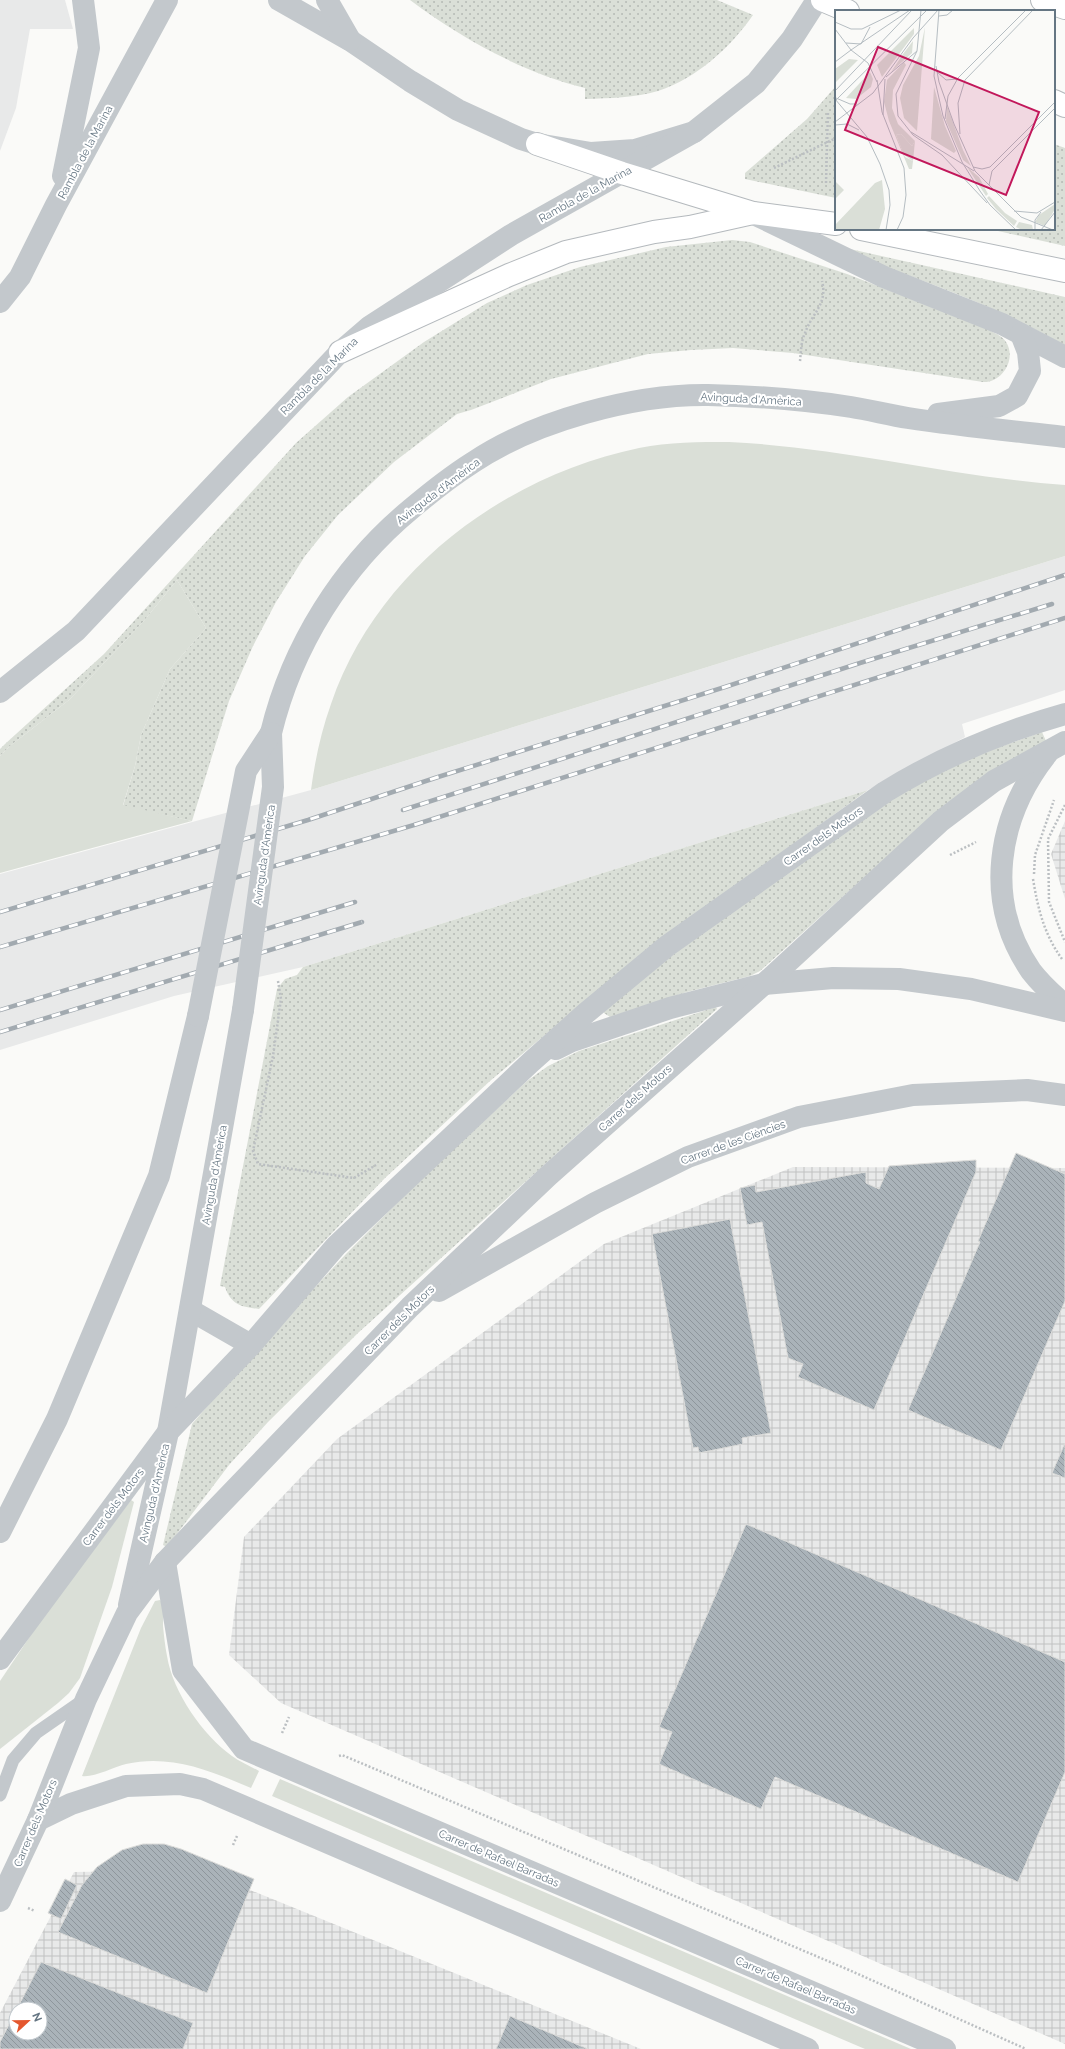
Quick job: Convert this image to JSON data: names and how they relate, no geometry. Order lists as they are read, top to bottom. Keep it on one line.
{"streets":{"street":["Rambla de la Marina","Avinguda d'Amèrica","Carrer dels Motors","Carrer de les Ciències","Carrer de Rafael Barradas"]},"crossings":[["Avinguda d'Amèrica","Carrer dels Motors"],["Carrer dels Motors","Carrer de les Ciències"],["Carrer dels Motors","Carrer de Rafael Barradas"]],"north":"right"}
